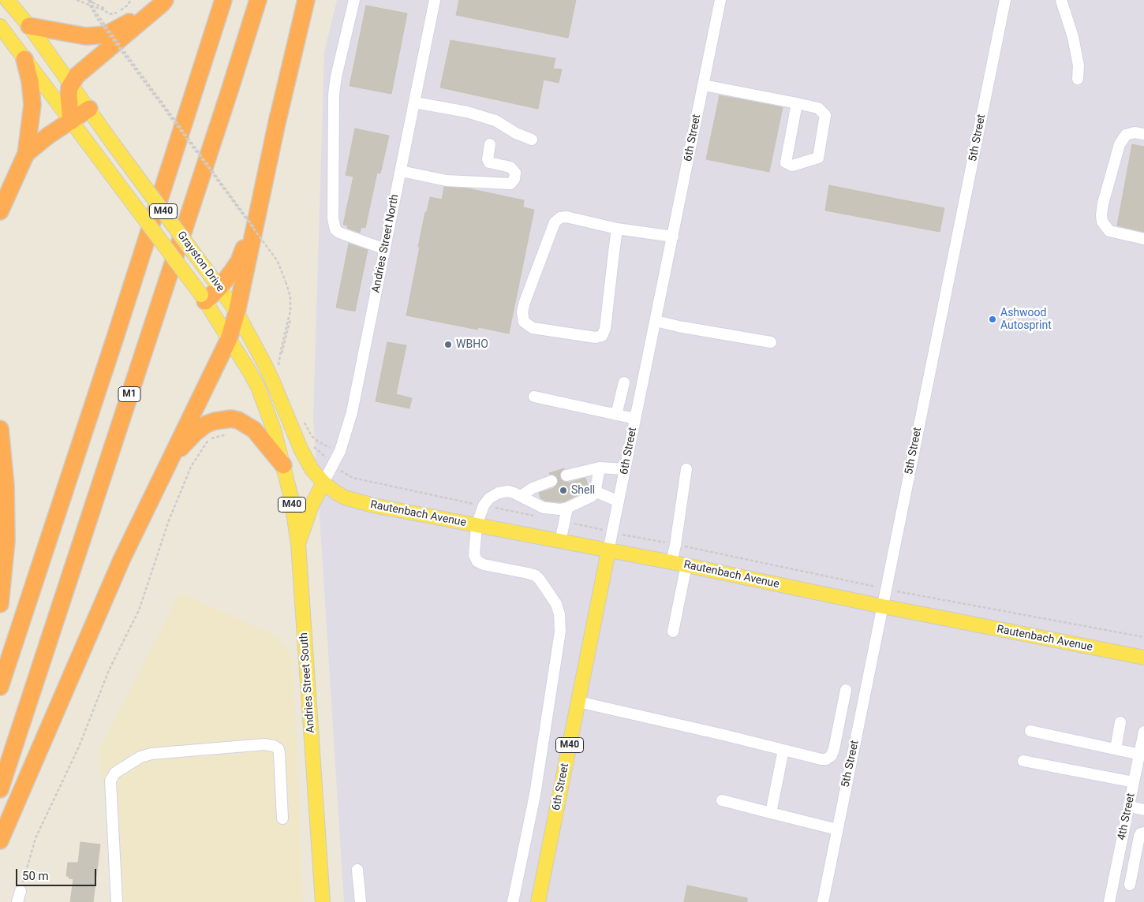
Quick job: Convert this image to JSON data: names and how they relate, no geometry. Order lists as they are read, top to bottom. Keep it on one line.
{"streets":{"highway":["M1"],"main road":["6th Street","M40","Grayston Drive","Rautenbach Avenue","Andries Street South"],"street":["5th Street","Andries Street North","4th Street"]},"crossings":[["6th Street","Rautenbach Avenue"],["5th Street","Rautenbach Avenue"],["Andries Street North","Grayston Drive"],["Andries Street North","Rautenbach Avenue"],["Grayston Drive","Rautenbach Avenue"],["Grayston Drive","Andries Street South"]],"places":["Ashwood Autosprint","WBHO","Shell"],"scale_bar":"50 m"}
